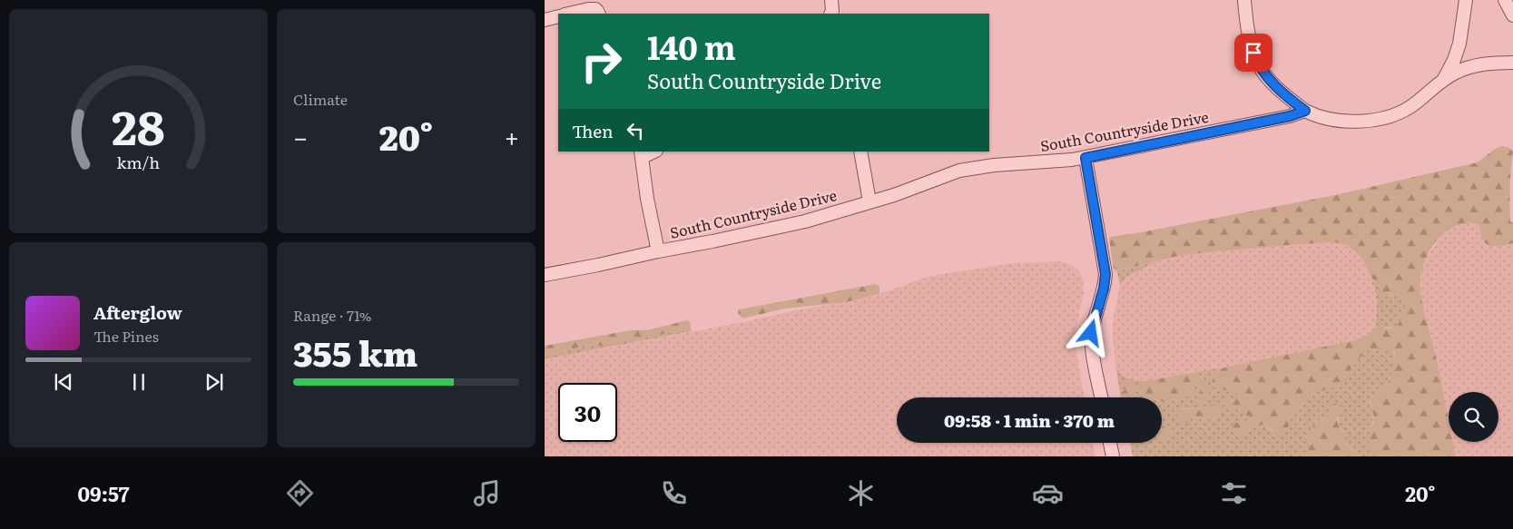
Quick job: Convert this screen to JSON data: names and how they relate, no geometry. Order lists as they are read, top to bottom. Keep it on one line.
{"streets":{"street":["South Countryside Drive"]},"page":{"tile":["Climate",["Range · 71%","355 km"]],"turn":["140 m","South Countryside Drive"],"then":"Then","heat":["−","20°","+"],"song":["Afterglow","The Pines"],"limit":"30","trip":"09:58 · 1 min · 370 m","tabs":["09:57","20°"],"gauge":["28","km/h"]}}
